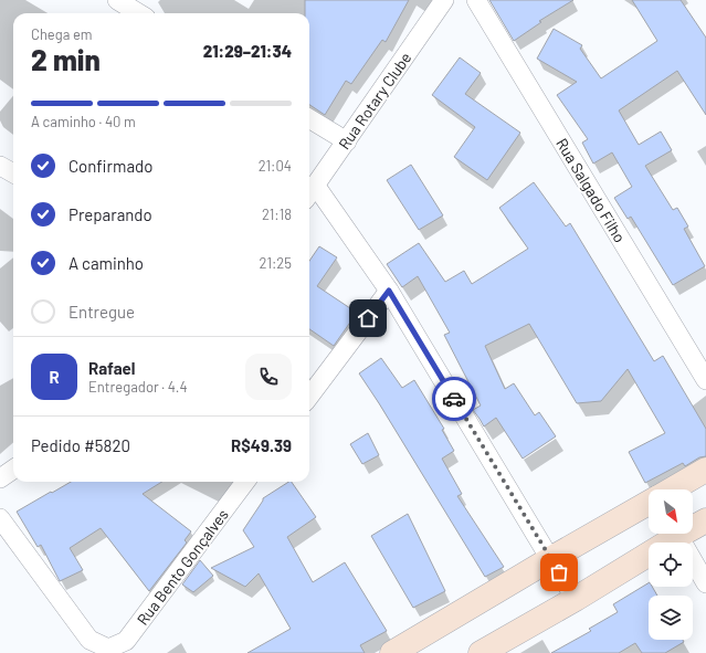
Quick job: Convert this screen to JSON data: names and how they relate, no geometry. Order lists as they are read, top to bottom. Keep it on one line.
{"streets":{"street":["Rua Rotary Clube","Rua Salgado Filho","Rua Bento Gonçalves"]},"north":"bottom right","page":{"heading":["2 min","Chega em","21:29–21:34"],"panel":["Rafael","Entregador · 4.4","Pedido #5820","R$49.39"],"bar":"A caminho · 40 m","list":[["Confirmado","21:04"],["Preparando","21:18"],["A caminho","21:25"],"Entregue"],"round":"R"}}
